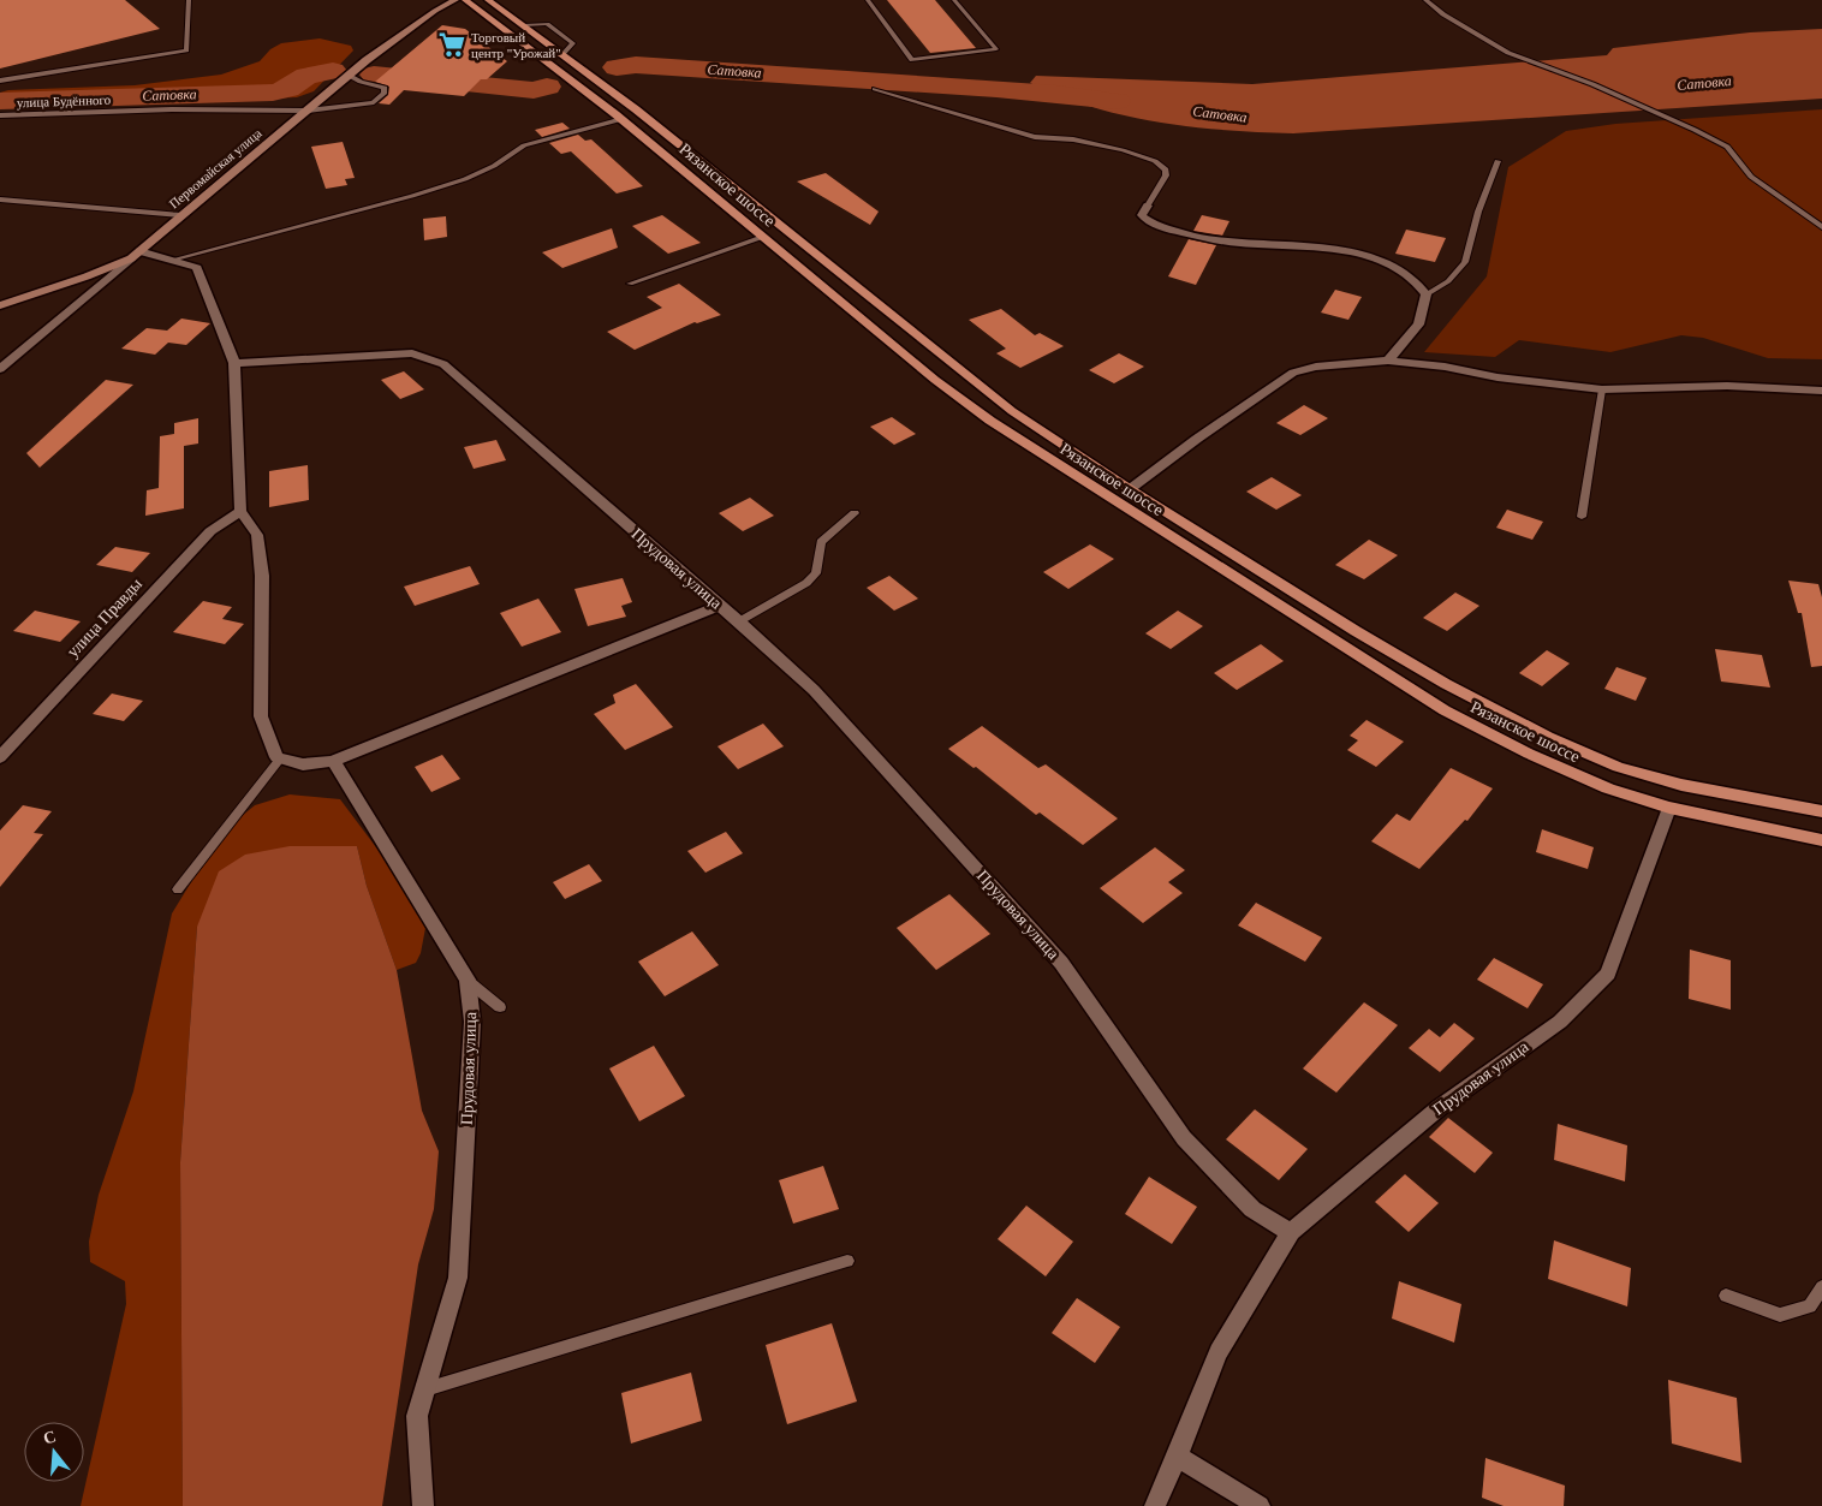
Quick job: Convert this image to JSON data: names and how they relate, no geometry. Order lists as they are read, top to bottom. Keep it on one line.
{"streets":{"main road":["Первомайская улица","Рязанское шоссе"],"street":["Прудовая улица","улица Правды"],"lane":["улица Будённого"]},"crossings":[["улица Будённого","Первомайская улица"],["Рязанское шоссе","Прудовая улица"]],"water":["Сатовка"],"places":{"supermarket":["Торговый центр \"Урожай\""]},"north":"top"}
